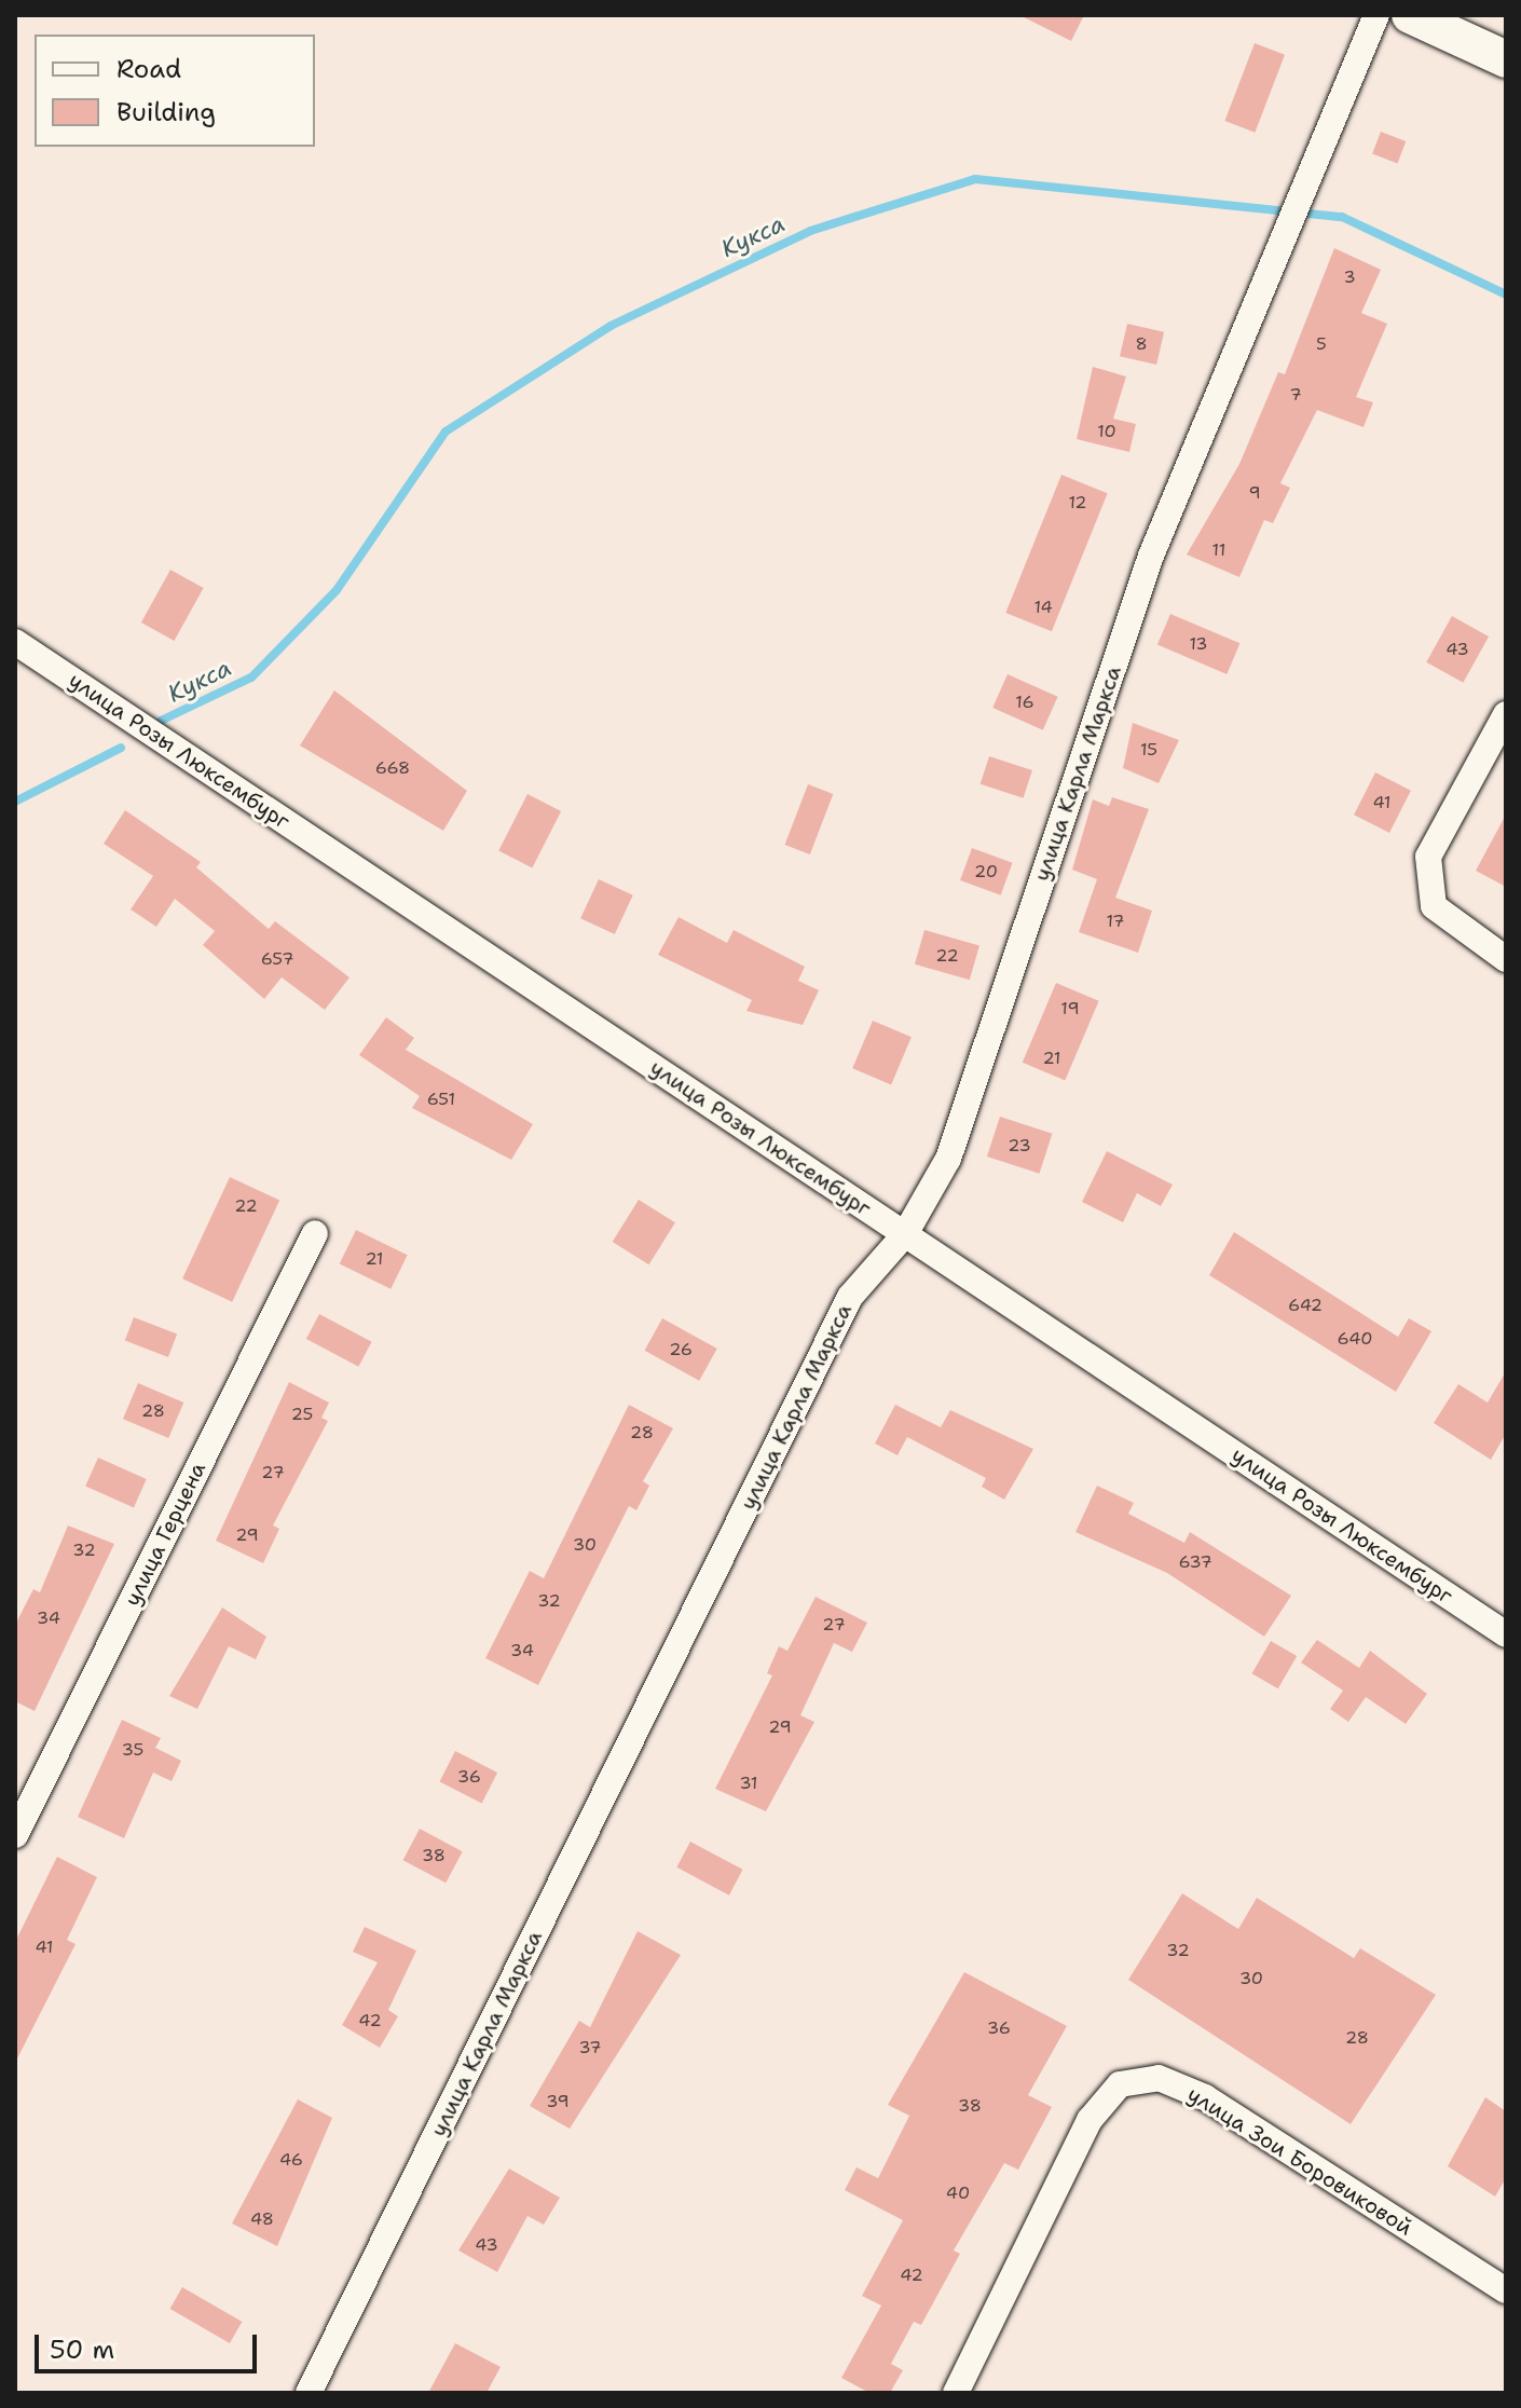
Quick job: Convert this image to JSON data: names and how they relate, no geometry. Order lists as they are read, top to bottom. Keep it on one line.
{"streets":{"street":["улица Розы Люксембург","улица Карла Маркса","улица Герцена","улица Зои Боровиковой"]},"crossings":[["улица Розы Люксембург","улица Карла Маркса"]],"water":["Кукса"],"house_numbers":["3","8","5","7","10","9","12","11","14","13","43","16","15","668","41","20","17","22","657","19","21","651","23","22","21","642","640","26","28","25","28","27","29","30","32","637","32","34","27","34","29","35","36","31","38","41","32","30","42","36","28","37","39","38","46","40","48","43","42"],"legend":["Road","Building"],"scale_bar":"50 m"}
